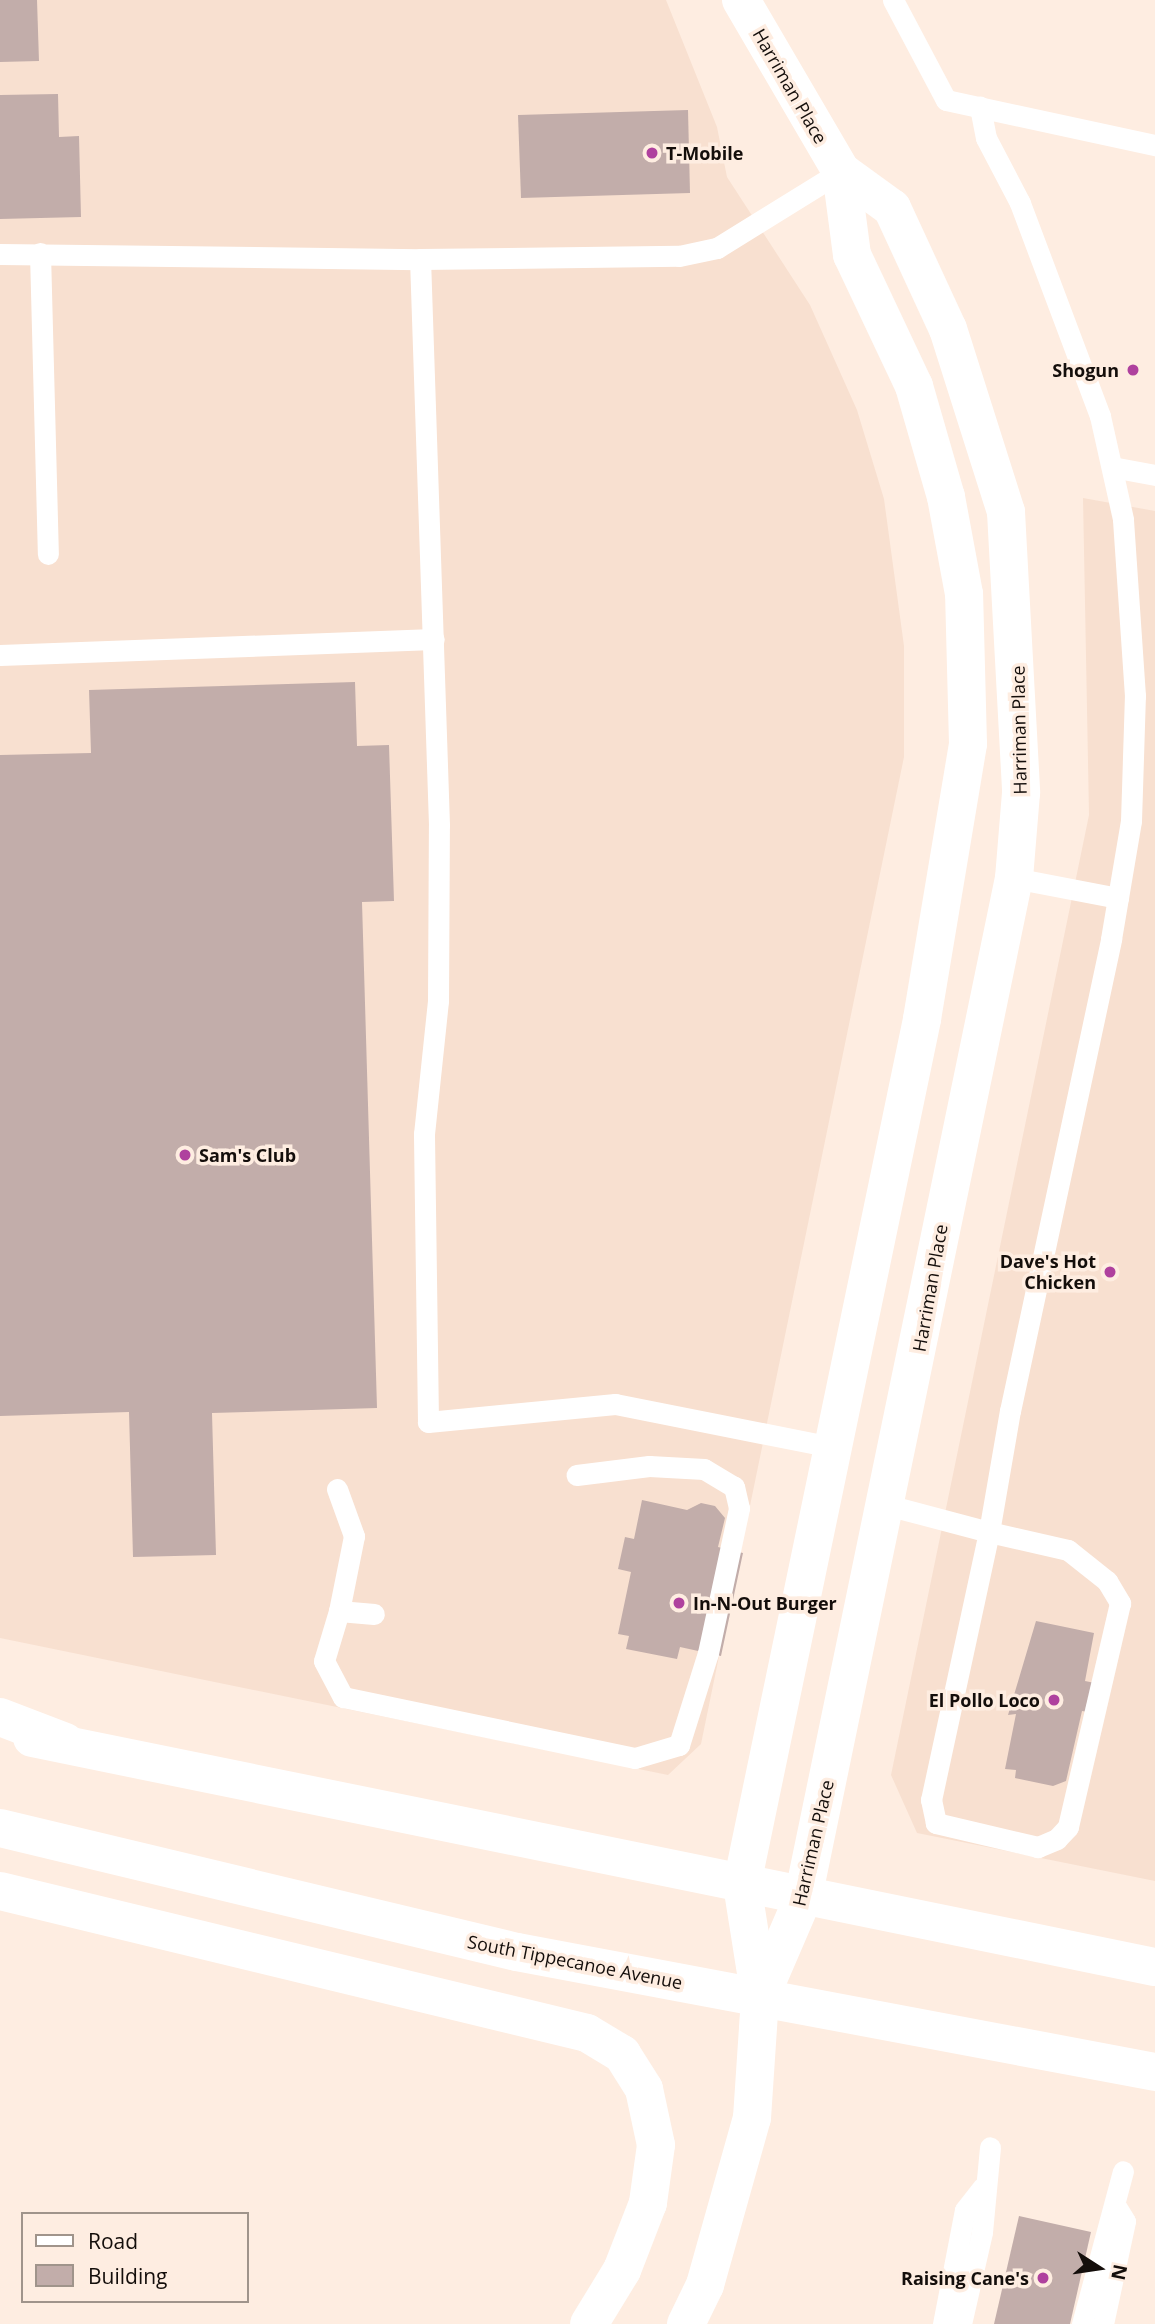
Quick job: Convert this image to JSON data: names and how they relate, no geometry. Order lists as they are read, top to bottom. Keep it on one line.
{"streets":{"main road":["Harriman Place","South Tippecanoe Avenue"]},"crossings":[["Harriman Place","South Tippecanoe Avenue"]],"places":["T-Mobile","Shogun","Sam's Club","Dave's Hot Chicken","In-N-Out Burger","El Pollo Loco","Raising Cane's"],"legend":["Road","Building"],"north":"right"}
